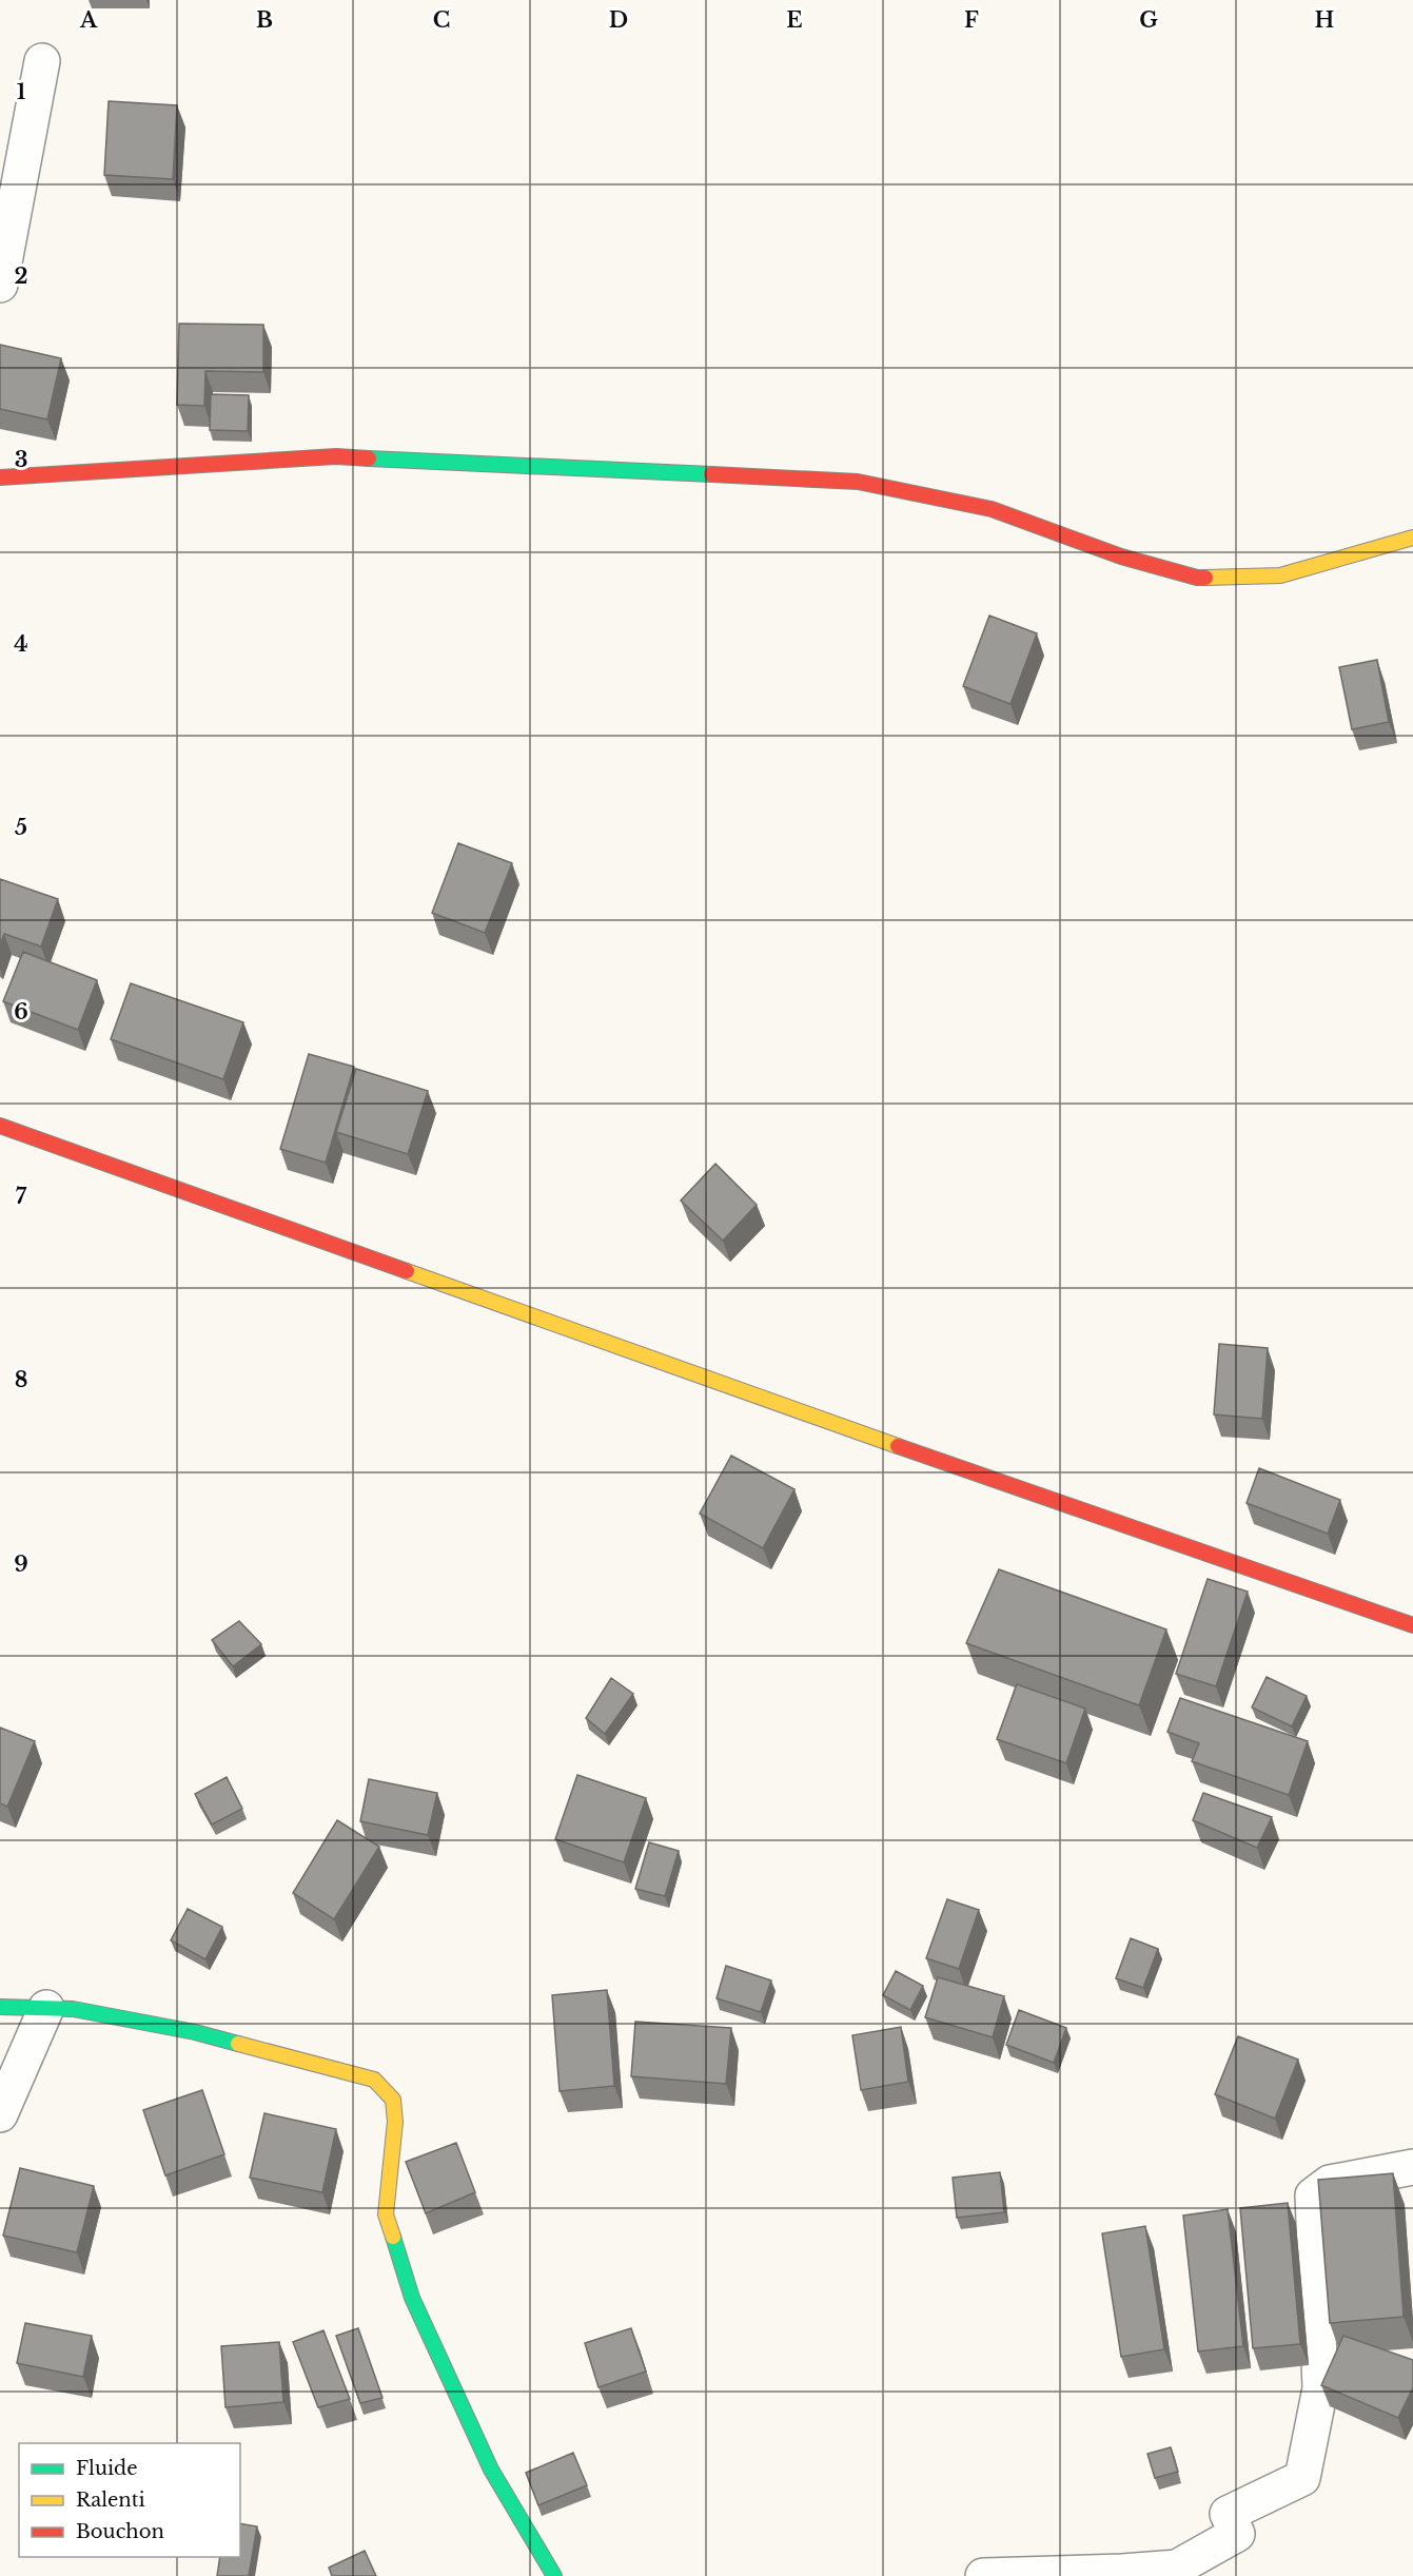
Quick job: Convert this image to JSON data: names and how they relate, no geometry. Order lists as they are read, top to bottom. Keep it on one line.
{"legend":["Fluide","Ralenti","Bouchon"],"grid":{"columns":["A","B","C","D","E","F","G","H"],"rows":["1","2","3","4","5","6","7","8","9"]}}
